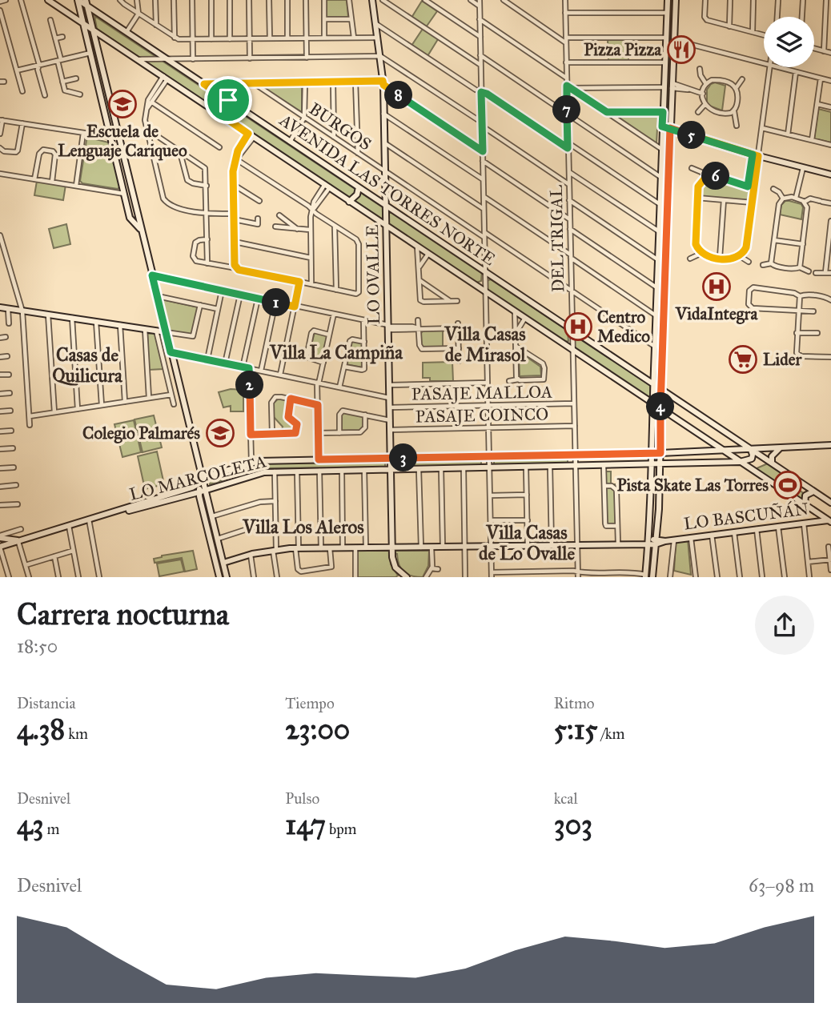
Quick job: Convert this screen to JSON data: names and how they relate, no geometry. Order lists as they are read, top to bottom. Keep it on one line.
{"streets":{"street":["BURGOS","AVENIDA LAS TORRES NORTE","DEL TRIGAL","LO OVALLE","PASAJE MALLOA","PASAJE COINCO","LO MARCOLETA","LO BASCUÑÁN"]},"crossings":[["BURGOS","DEL TRIGAL"],["BURGOS","LO OVALLE"],["AVENIDA LAS TORRES NORTE","DEL TRIGAL"],["AVENIDA LAS TORRES NORTE","LO OVALLE"],["AVENIDA LAS TORRES NORTE","LO MARCOLETA"],["DEL TRIGAL","PASAJE MALLOA"],["DEL TRIGAL","PASAJE COINCO"],["DEL TRIGAL","LO MARCOLETA"],["LO OVALLE","PASAJE MALLOA"],["LO OVALLE","PASAJE COINCO"],["LO OVALLE","LO MARCOLETA"]],"districts":["Villa Casas de Mirasol","Villa La Campiña","Casas de Quilicura","Villa Los Aleros","Villa Casas de Lo Ovalle"],"places":{"restaurant":["Pizza Pizza"],"school or university":["Escuela de Lenguaje Cariqueo","Colegio Palmarés"],"hospital":["VidaIntegra","Centro Medico"],"supermarket":["Lider"],"sports":["Pista Skate Las Torres"]},"page":{"pins":["8","7","5","6","1","2","4","3"],"heading":["Carrera nocturna","18:50"],"stats":[["Distancia","4.38 km"],["Tiempo","23:00"],["Ritmo","5:15 /km"],["Desnivel","43 m"],["Pulso","147 bpm"],["kcal","303"]],"chart":["Desnivel","63–98 m"]}}
